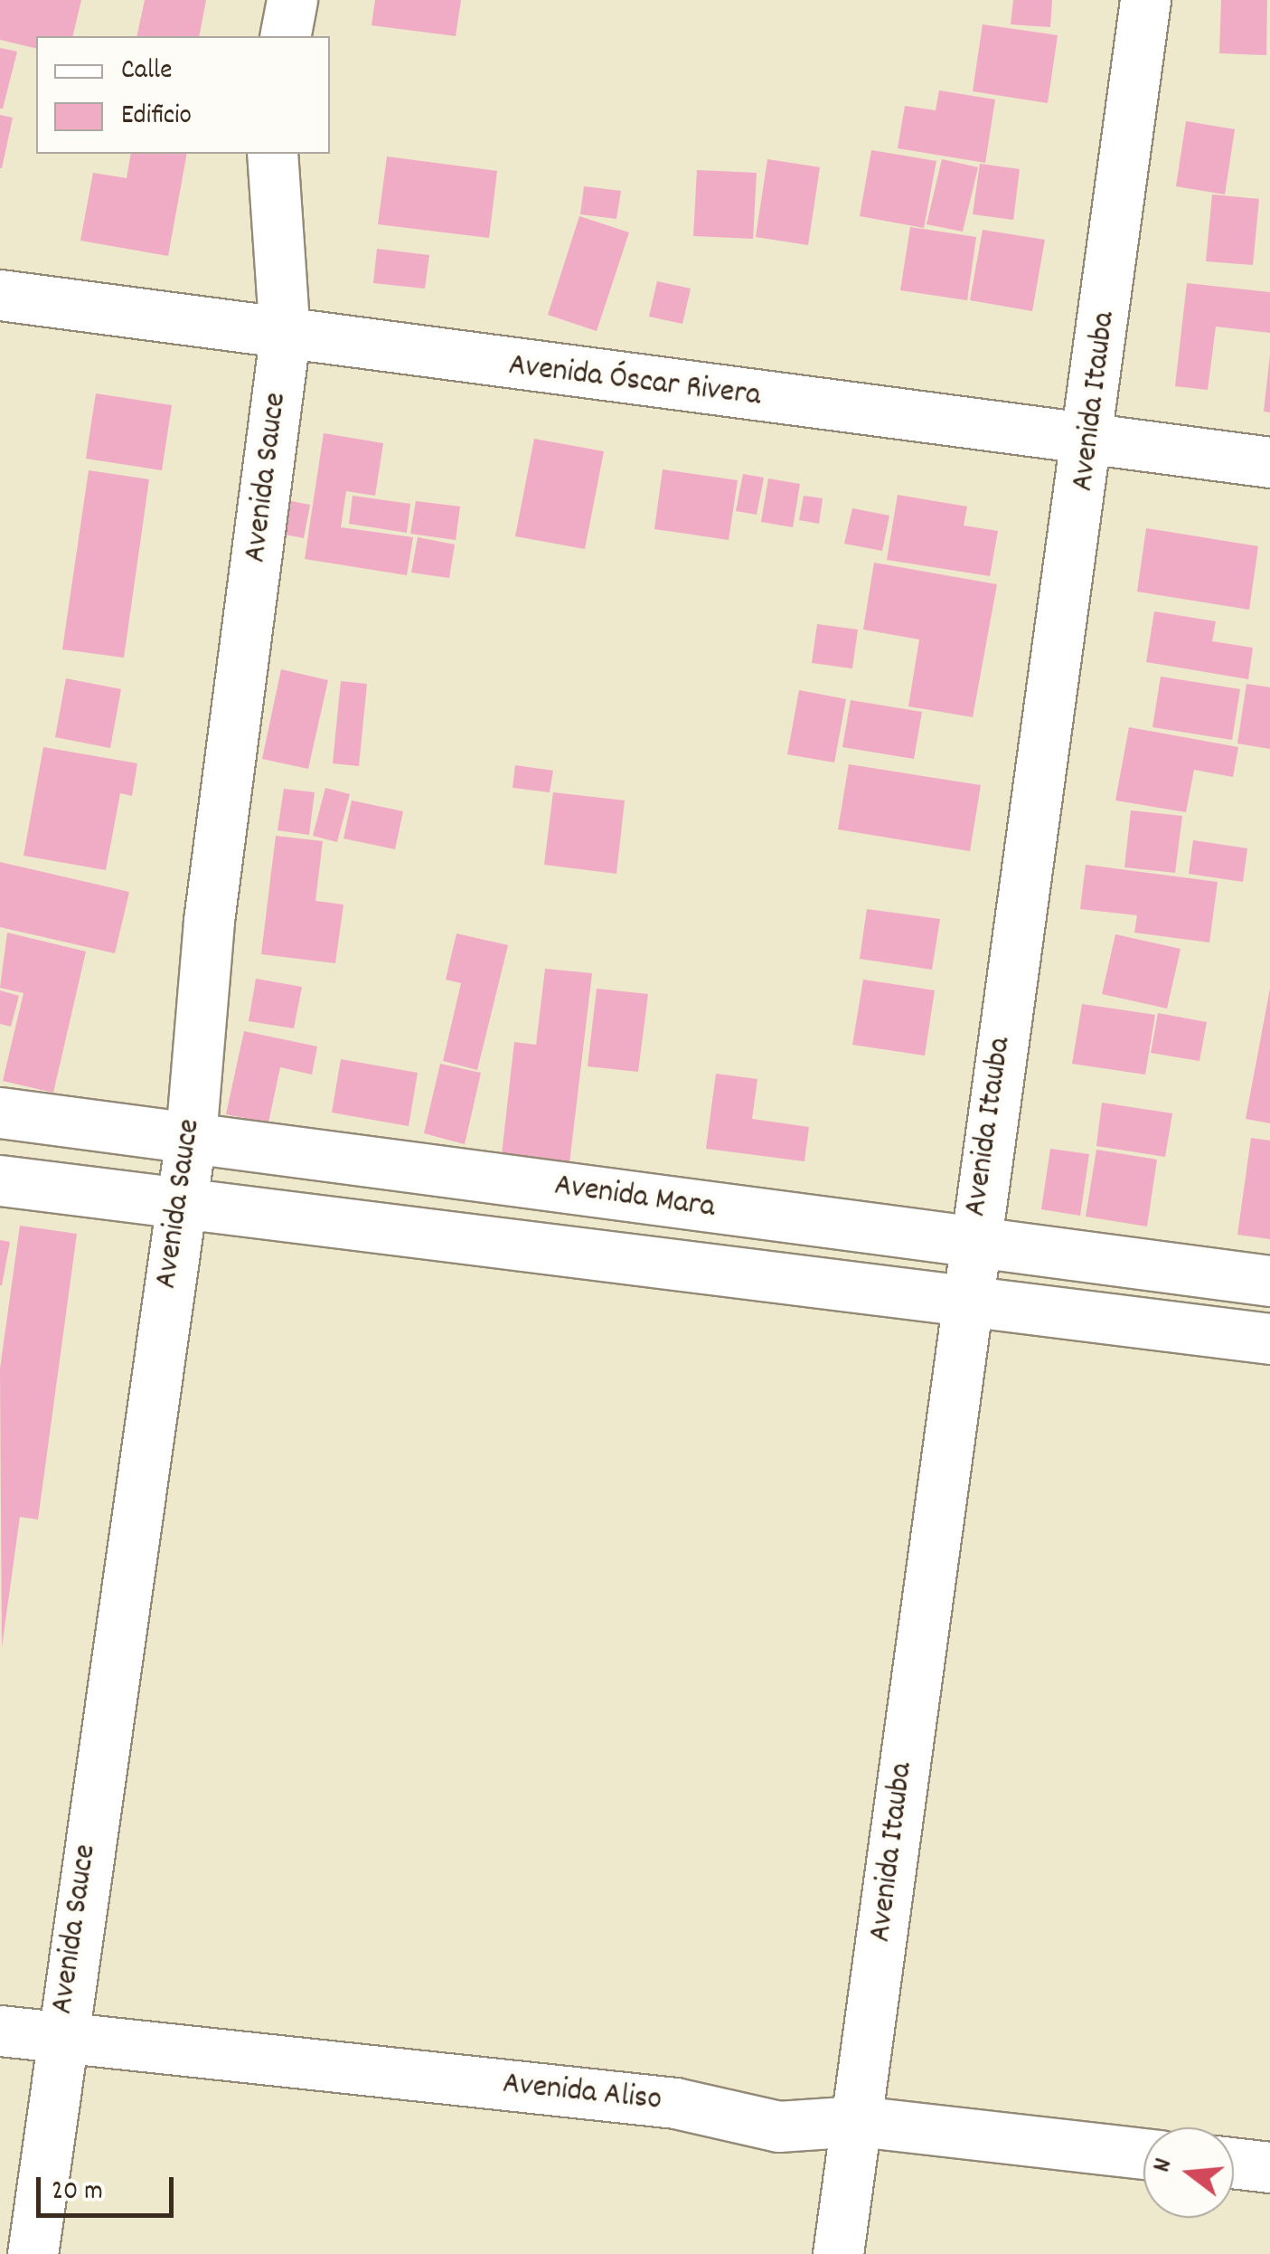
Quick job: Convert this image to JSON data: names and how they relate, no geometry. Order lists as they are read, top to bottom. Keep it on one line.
{"streets":{"street":["Avenida Óscar Rivera","Avenida Itauba","Avenida Sauce","Avenida Mara","Avenida Aliso"]},"crossings":[["Avenida Óscar Rivera","Avenida Itauba"],["Avenida Óscar Rivera","Avenida Sauce"],["Avenida Itauba","Avenida Mara"],["Avenida Itauba","Avenida Aliso"],["Avenida Sauce","Avenida Mara"],["Avenida Sauce","Avenida Aliso"]],"legend":["Calle","Edificio"],"scale_bar":"20 m","north":"left"}
